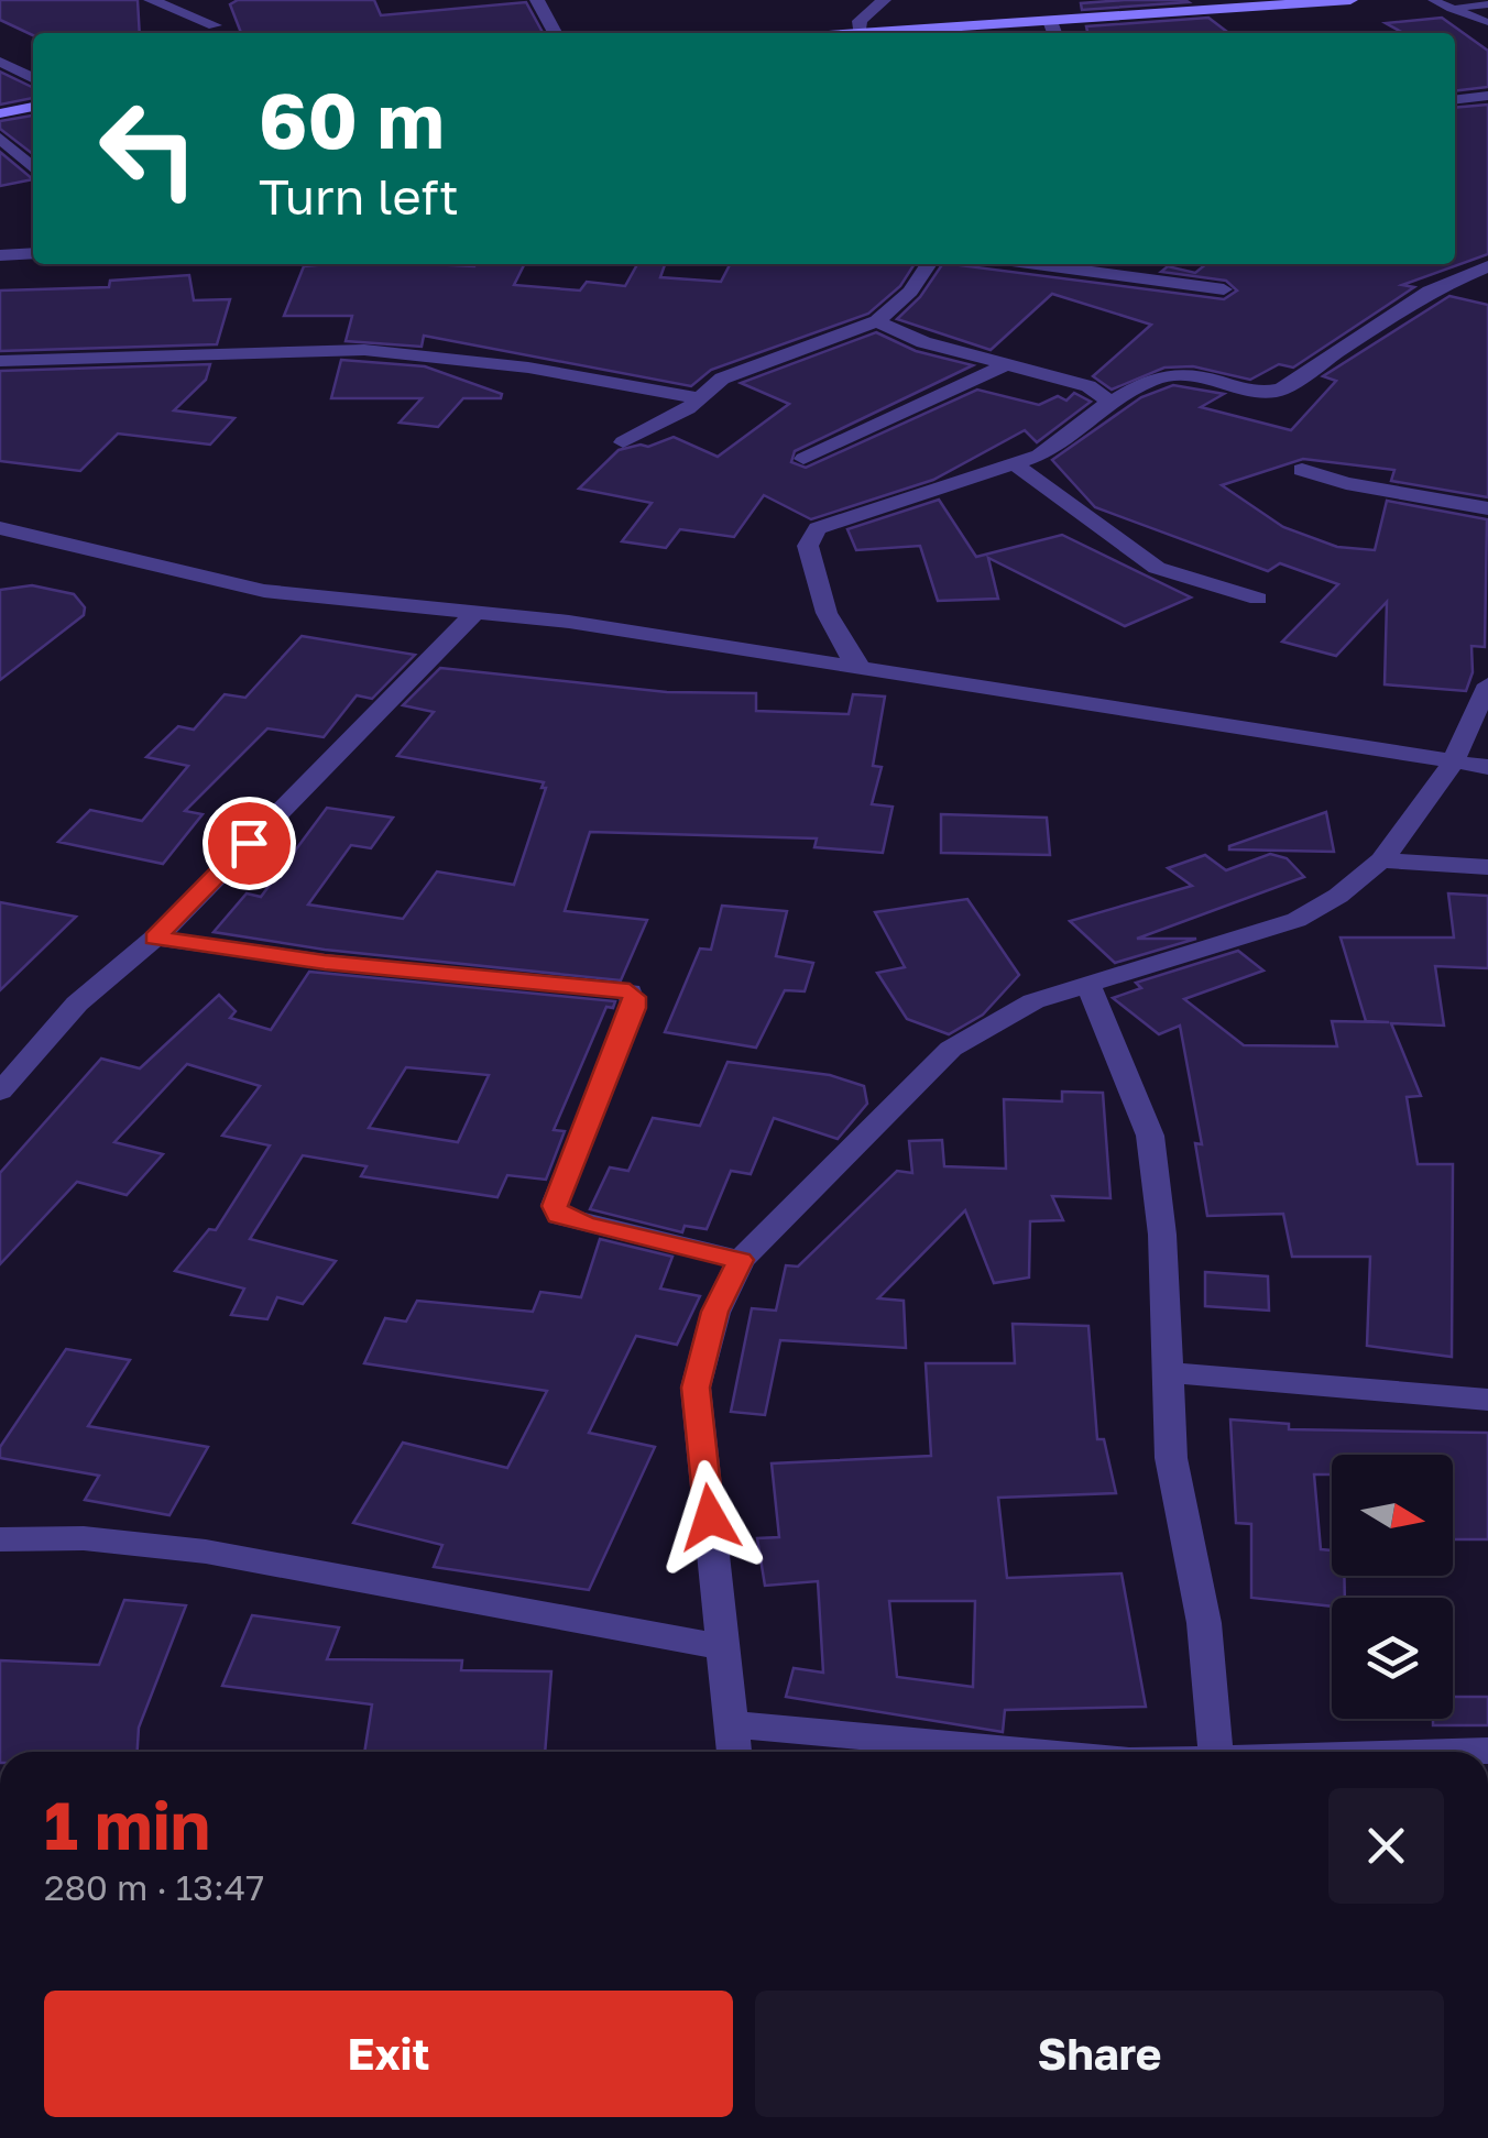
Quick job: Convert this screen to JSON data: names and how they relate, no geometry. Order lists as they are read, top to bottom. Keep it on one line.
{"north":"right","page":{"turn":["60 m","Turn left"],"heading":["1 min","280 m · 13:47"],"buttons":["Exit","Share"]}}
